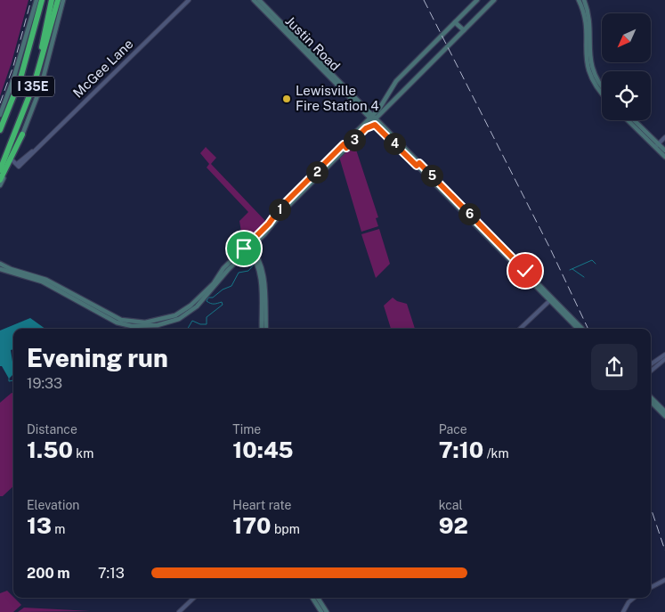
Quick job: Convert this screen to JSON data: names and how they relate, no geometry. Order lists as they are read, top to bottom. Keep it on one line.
{"streets":{"highway":["I 35E"],"main road":["Justin Road"],"street":["McGee Lane"]},"places":["Lewisville Fire Station 4"],"north":"bottom left","page":{"pins":["3","4","2","5","1","6"],"heading":["Evening run","19:33"],"stats":[["Distance","1.50 km"],["Time","10:45"],["Pace","7:10 /km"],["Elevation","13 m"],["Heart rate","170 bpm"],["kcal","92"]],"list":[{"name":"200 m","note":"7:13"}]}}
